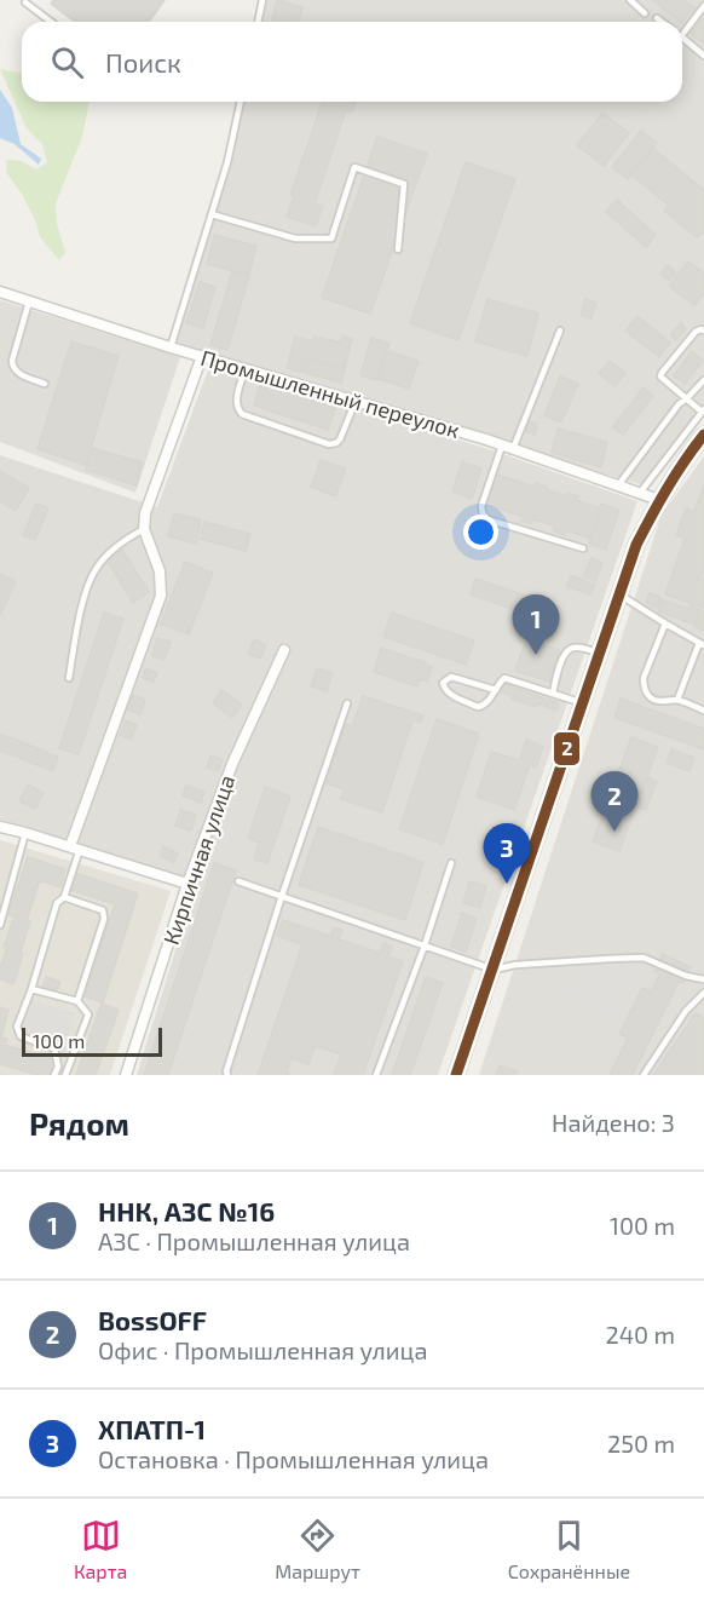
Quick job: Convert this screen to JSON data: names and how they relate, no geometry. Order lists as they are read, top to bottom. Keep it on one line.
{"streets":{"street":["Промышленный переулок","Кирпичная улица"]},"lines":["transit line 2"],"scale_bar":"100 m","page":{"search":"Поиск","pins":["1","2","3"],"scale":"100 m","heading":["Рядом","Найдено: 3"],"list":[{"mark":"1","name":"ННК, АЗС №16","note":"АЗС · Промышленная улица","value":"100 m"},{"mark":"2","name":"BossOFF","note":"Офис · Промышленная улица","value":"240 m"},{"mark":"3","name":"ХПАТП-1","note":"Остановка · Промышленная улица","value":"250 m"}],"nav":["Карта","Маршрут","Сохранённые"]}}
